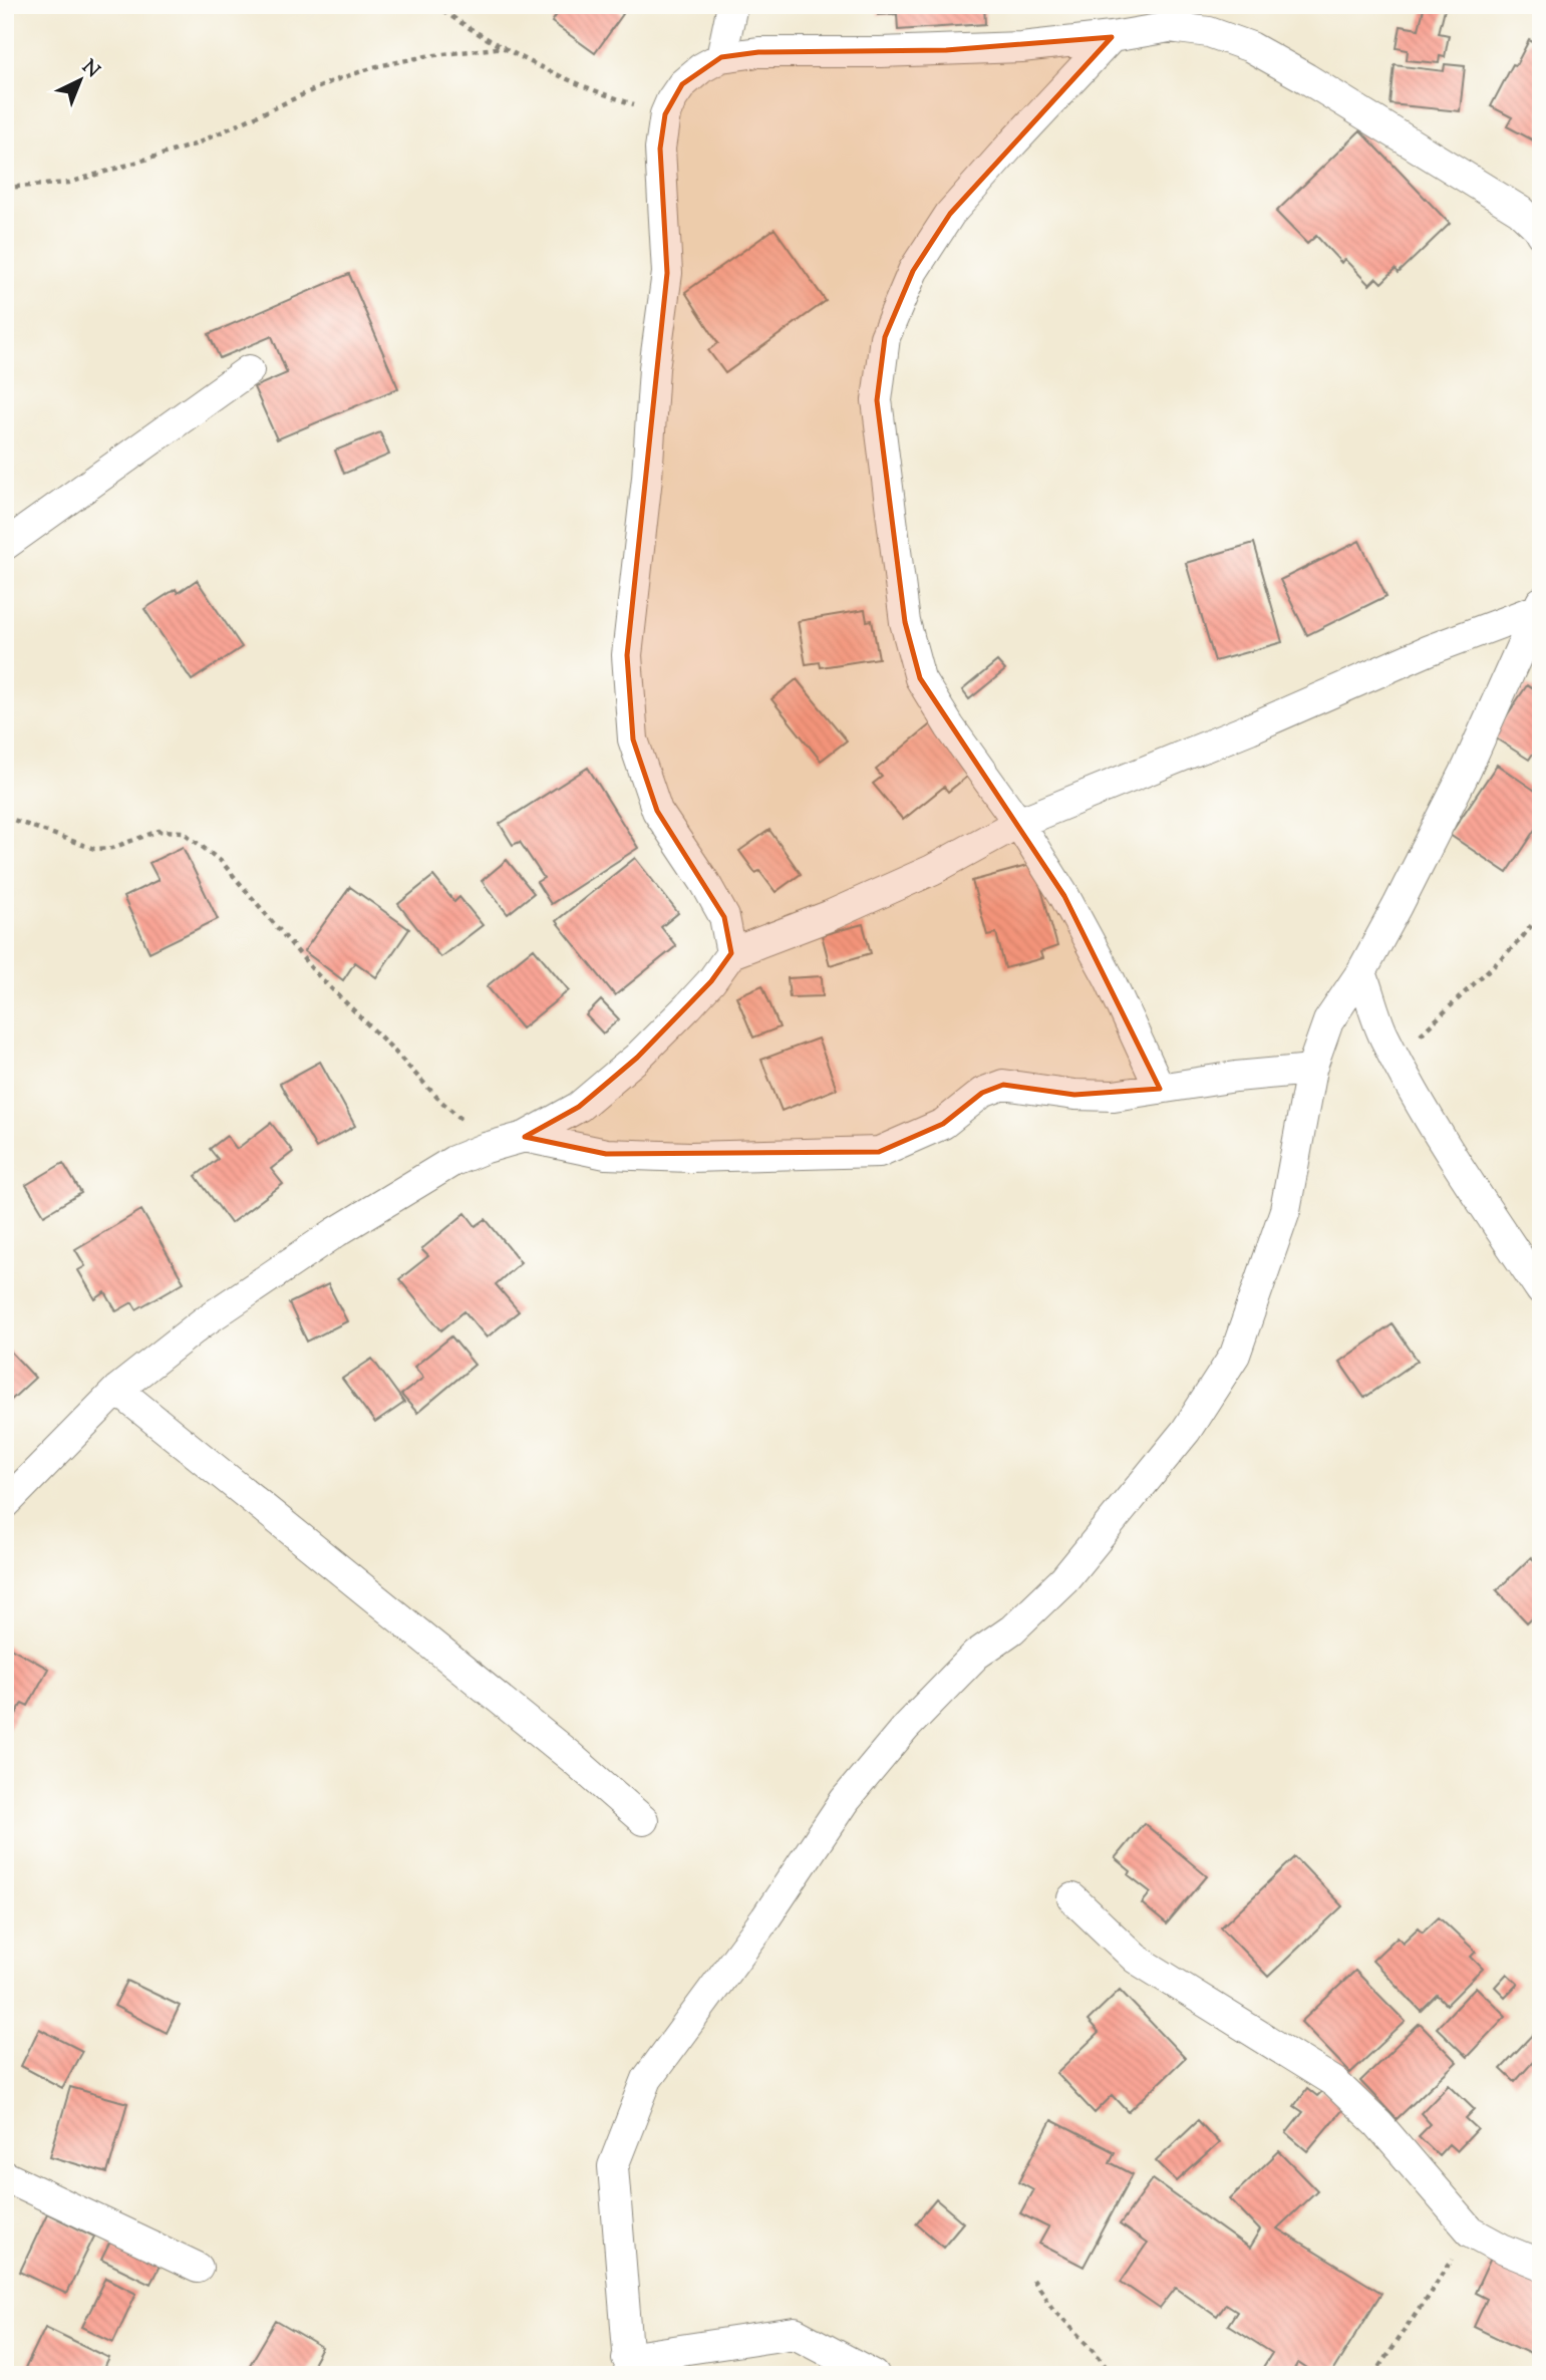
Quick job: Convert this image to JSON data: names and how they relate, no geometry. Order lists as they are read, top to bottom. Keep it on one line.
{"north":"top right"}
